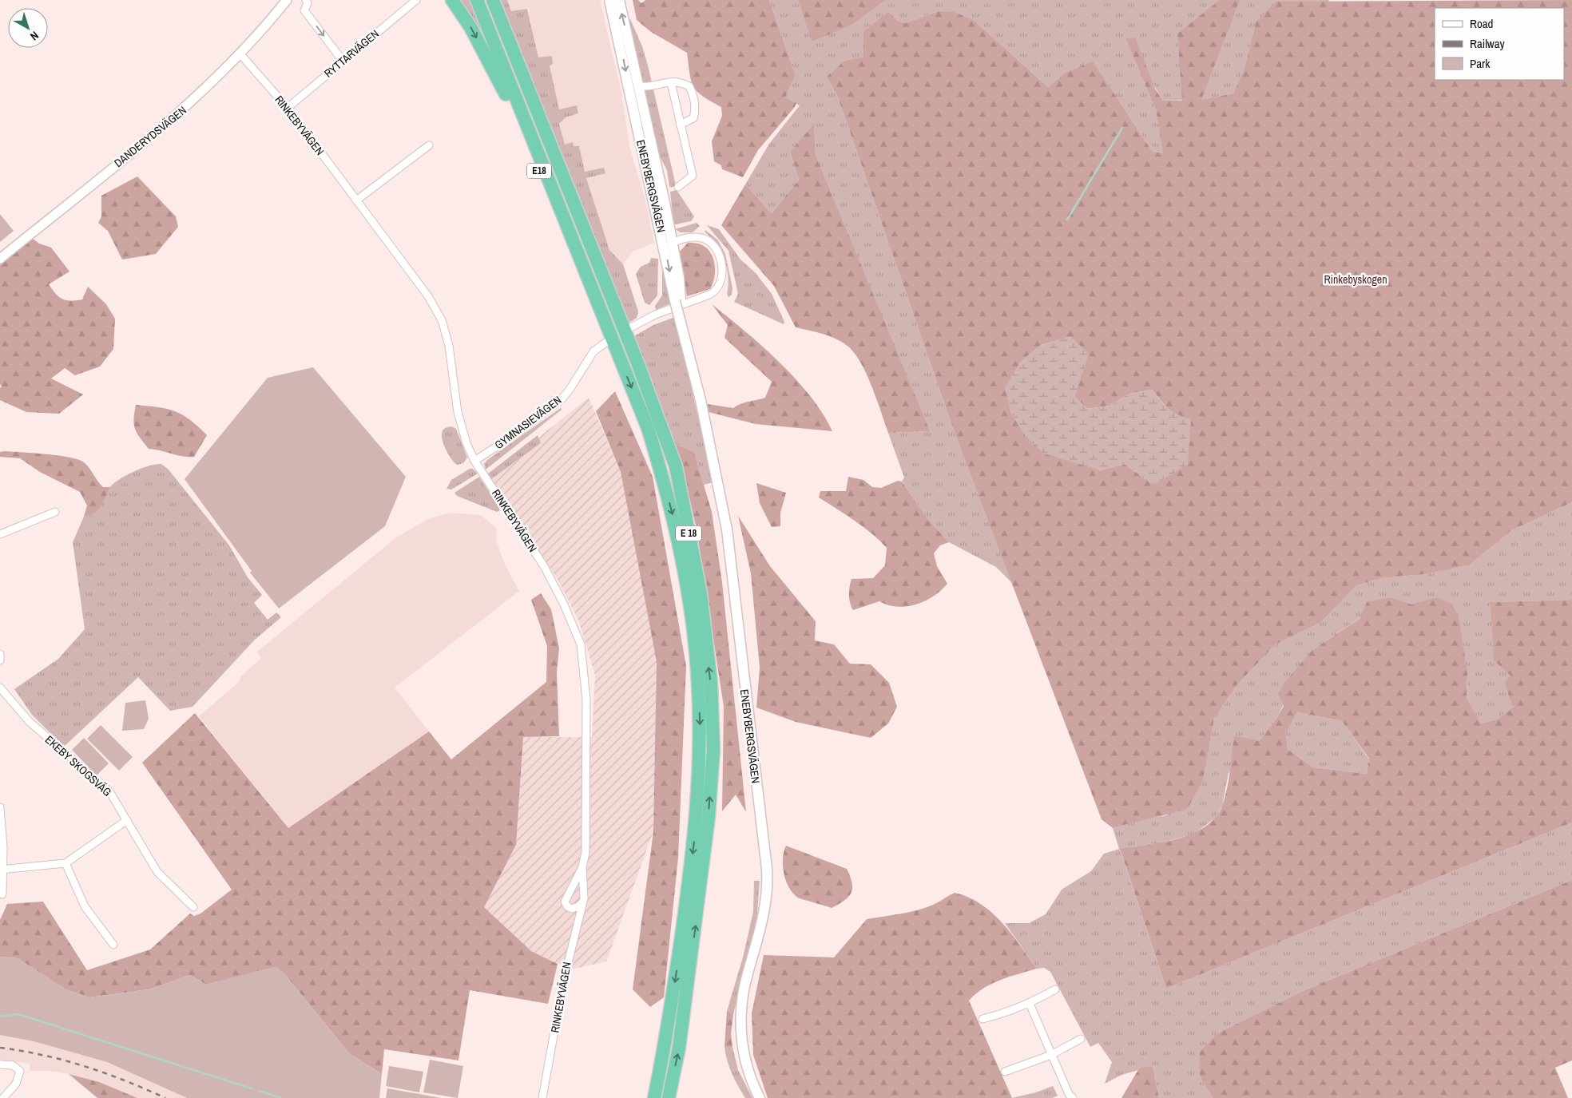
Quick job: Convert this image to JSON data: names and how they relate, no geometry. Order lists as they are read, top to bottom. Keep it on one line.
{"streets":{"highway":["E18","E 18"],"main road":["ENEBYBERGSVÄGEN"],"street":["RYTTARVÄGEN","RINKEBYVÄGEN","DANDERYDSVÄGEN","GYMNASIEVÄGEN","EKEBY SKOGSVÄG"]},"crossings":[["RYTTARVÄGEN","RINKEBYVÄGEN"],["RINKEBYVÄGEN","DANDERYDSVÄGEN"],["RINKEBYVÄGEN","GYMNASIEVÄGEN"],["E18","GYMNASIEVÄGEN"],["E18","E 18"],["GYMNASIEVÄGEN","E 18"]],"parks":["Rinkebyskogen"],"legend":["Road","Railway","Park"],"north":"bottom right"}
